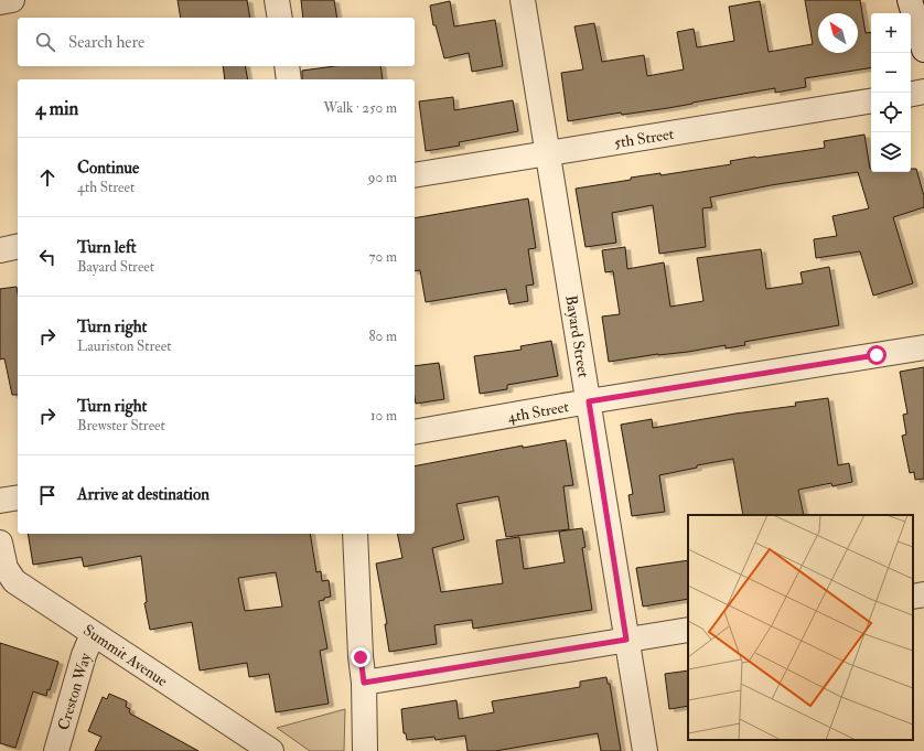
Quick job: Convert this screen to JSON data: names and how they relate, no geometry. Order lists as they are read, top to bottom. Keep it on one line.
{"streets":{"street":["5th Street","Bayard Street","4th Street","Summit Avenue","Creston Way"]},"crossings":[["5th Street","Bayard Street"],["Bayard Street","4th Street"],["Summit Avenue","Creston Way"]],"north":"top left","page":{"map_buttons":["+","−"],"search":"Search here","heading":["4 min","Walk · 250 m"],"list":[["Continue","4th Street","90 m"],["Turn left","Bayard Street","70 m"],["Turn right","Lauriston Street","80 m"],["Turn right","Brewster Street","10 m"],"Arrive at destination"]}}
